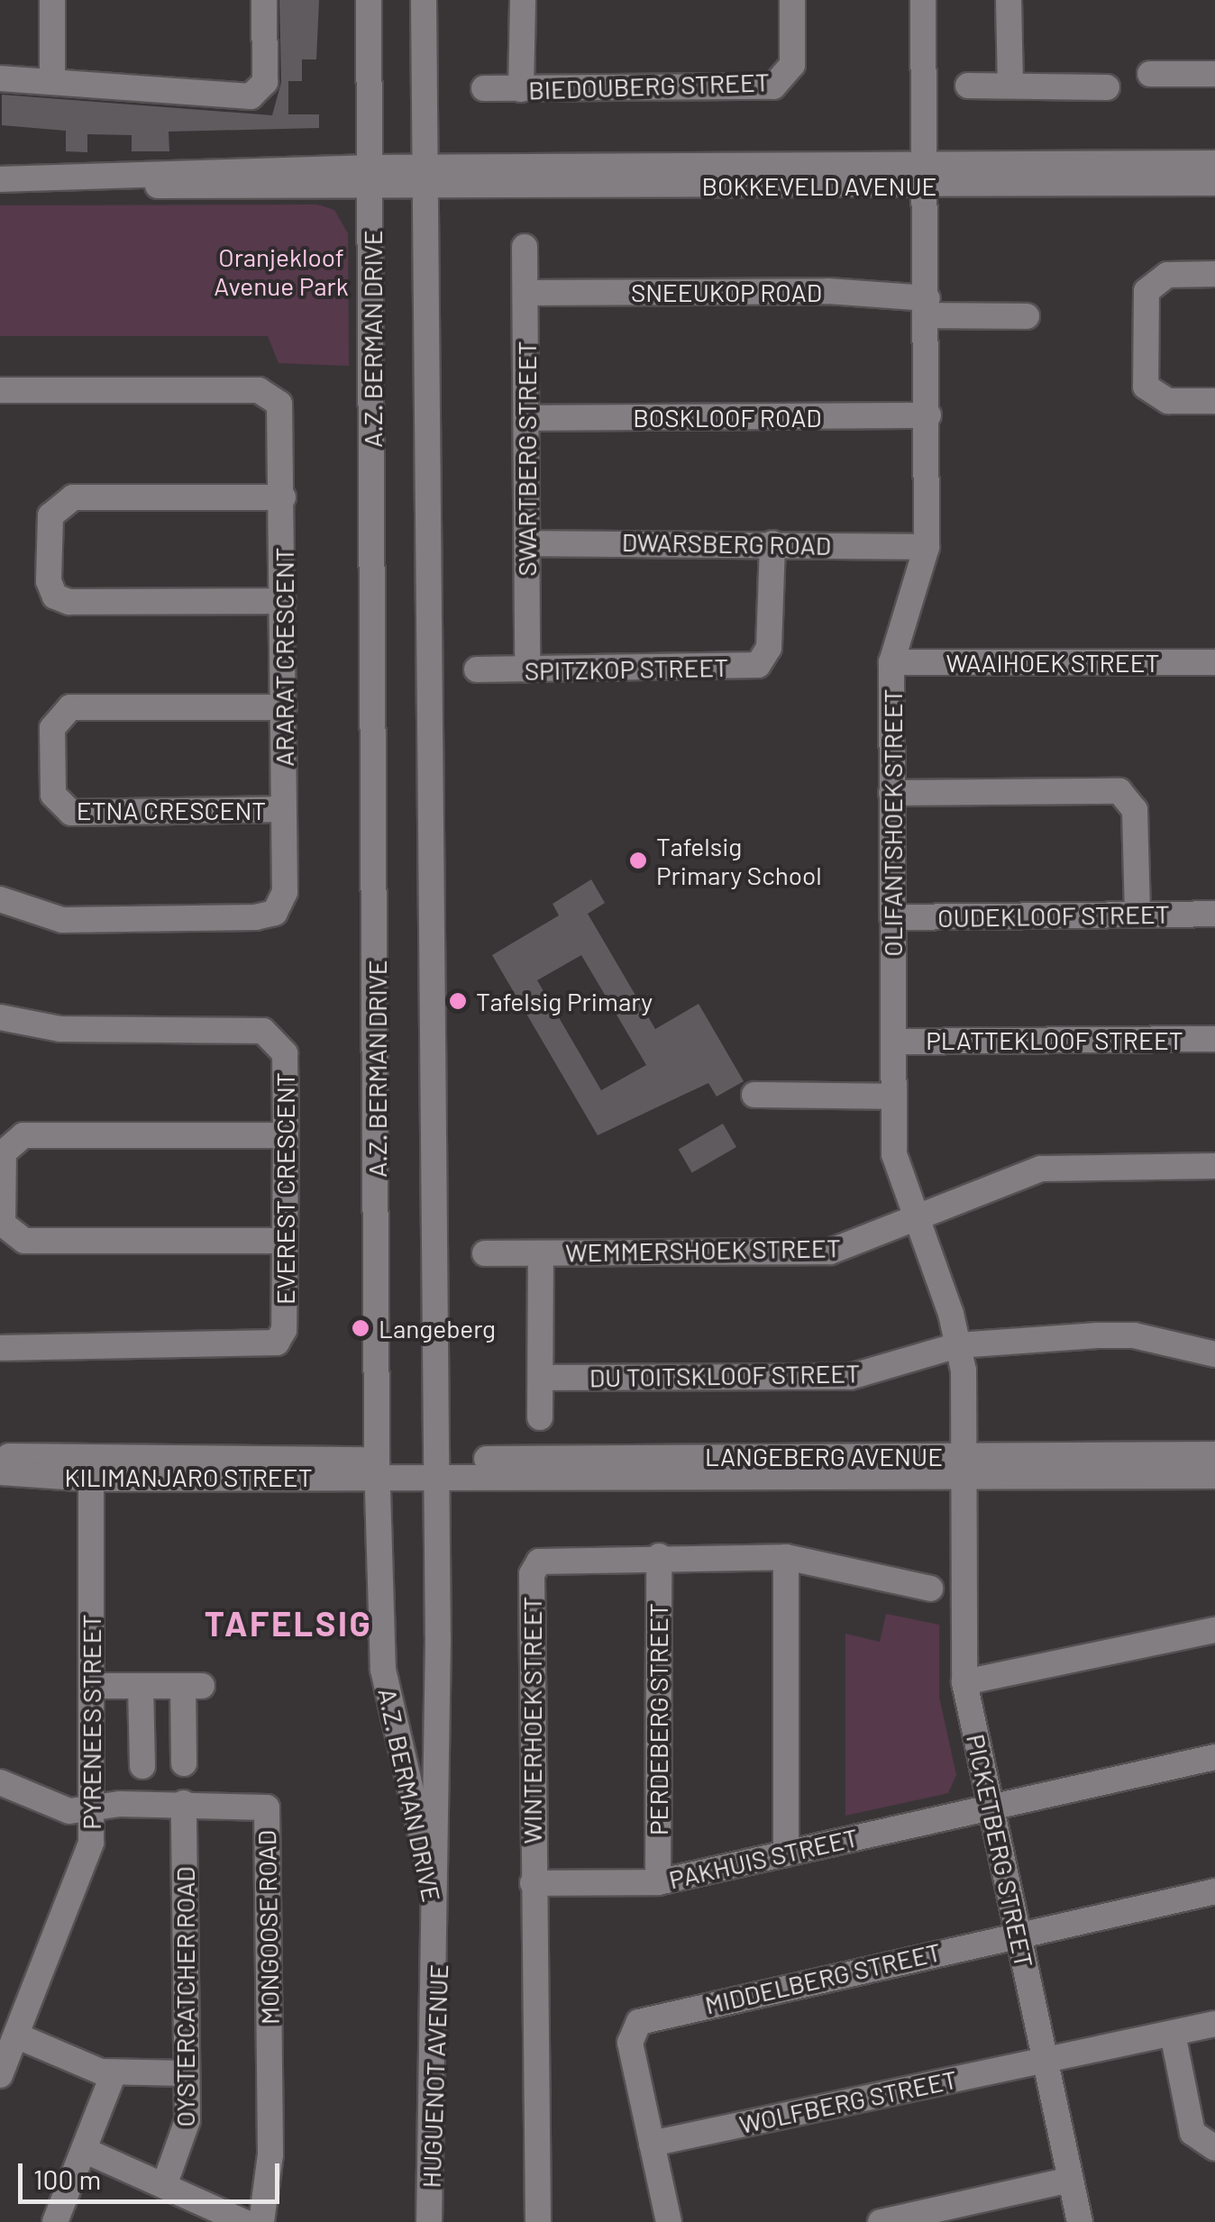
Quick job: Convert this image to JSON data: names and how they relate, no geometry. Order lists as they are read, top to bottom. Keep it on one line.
{"streets":{"street":["BIEDOUBERG STREET","BOKKEVELD AVENUE","SNEEUKOP ROAD","A.Z. BERMAN DRIVE","BOSKLOOF ROAD","SWARTBERG STREET","DWARSBERG ROAD","ARARAT CRESCENT","WAAIHOEK STREET","SPITZKOP STREET","ETNA CRESCENT","OLIFANTSHOEK STREET","OUDEKLOOF STREET","PLATTEKLOOF STREET","EVEREST CRESCENT","WEMMERSHOEK STREET","DU TOITSKLOOF STREET","LANGEBERG AVENUE","KILIMANJARO STREET","PERDEBERG STREET","WINTERHOEK STREET","PYRENEES STREET","PICKETBERG STREET","PAKHUIS STREET","MONGOOSE ROAD","MIDDELBERG STREET","OYSTERCATCHER ROAD","HUGUENOT AVENUE","WOLFBERG STREET"]},"crossings":[["BOKKEVELD AVENUE","A.Z. BERMAN DRIVE"],["BOKKEVELD AVENUE","OLIFANTSHOEK STREET"],["SNEEUKOP ROAD","SWARTBERG STREET"],["SNEEUKOP ROAD","OLIFANTSHOEK STREET"],["A.Z. BERMAN DRIVE","LANGEBERG AVENUE"],["A.Z. BERMAN DRIVE","KILIMANJARO STREET"],["A.Z. BERMAN DRIVE","HUGUENOT AVENUE"],["BOSKLOOF ROAD","SWARTBERG STREET"],["BOSKLOOF ROAD","OLIFANTSHOEK STREET"],["SWARTBERG STREET","DWARSBERG ROAD"],["SWARTBERG STREET","SPITZKOP STREET"],["DWARSBERG ROAD","SPITZKOP STREET"],["DWARSBERG ROAD","OLIFANTSHOEK STREET"],["ARARAT CRESCENT","ETNA CRESCENT"],["WAAIHOEK STREET","OLIFANTSHOEK STREET"],["OLIFANTSHOEK STREET","OUDEKLOOF STREET"],["OLIFANTSHOEK STREET","PLATTEKLOOF STREET"],["OLIFANTSHOEK STREET","WEMMERSHOEK STREET"],["OLIFANTSHOEK STREET","DU TOITSKLOOF STREET"],["OLIFANTSHOEK STREET","LANGEBERG AVENUE"],["OLIFANTSHOEK STREET","PICKETBERG STREET"],["LANGEBERG AVENUE","KILIMANJARO STREET"],["LANGEBERG AVENUE","PICKETBERG STREET"],["KILIMANJARO STREET","PYRENEES STREET"],["PERDEBERG STREET","WINTERHOEK STREET"],["PERDEBERG STREET","PAKHUIS STREET"],["WINTERHOEK STREET","PAKHUIS STREET"],["PYRENEES STREET","MONGOOSE ROAD"],["PICKETBERG STREET","PAKHUIS STREET"],["PICKETBERG STREET","MIDDELBERG STREET"],["PICKETBERG STREET","WOLFBERG STREET"],["MONGOOSE ROAD","OYSTERCATCHER ROAD"],["MIDDELBERG STREET","WOLFBERG STREET"]],"districts":["TAFELSIG"],"parks":["Oranjekloof Avenue Park"],"places":["Tafelsig Primary School","Tafelsig Primary","Langeberg"],"scale_bar":"100 m"}
